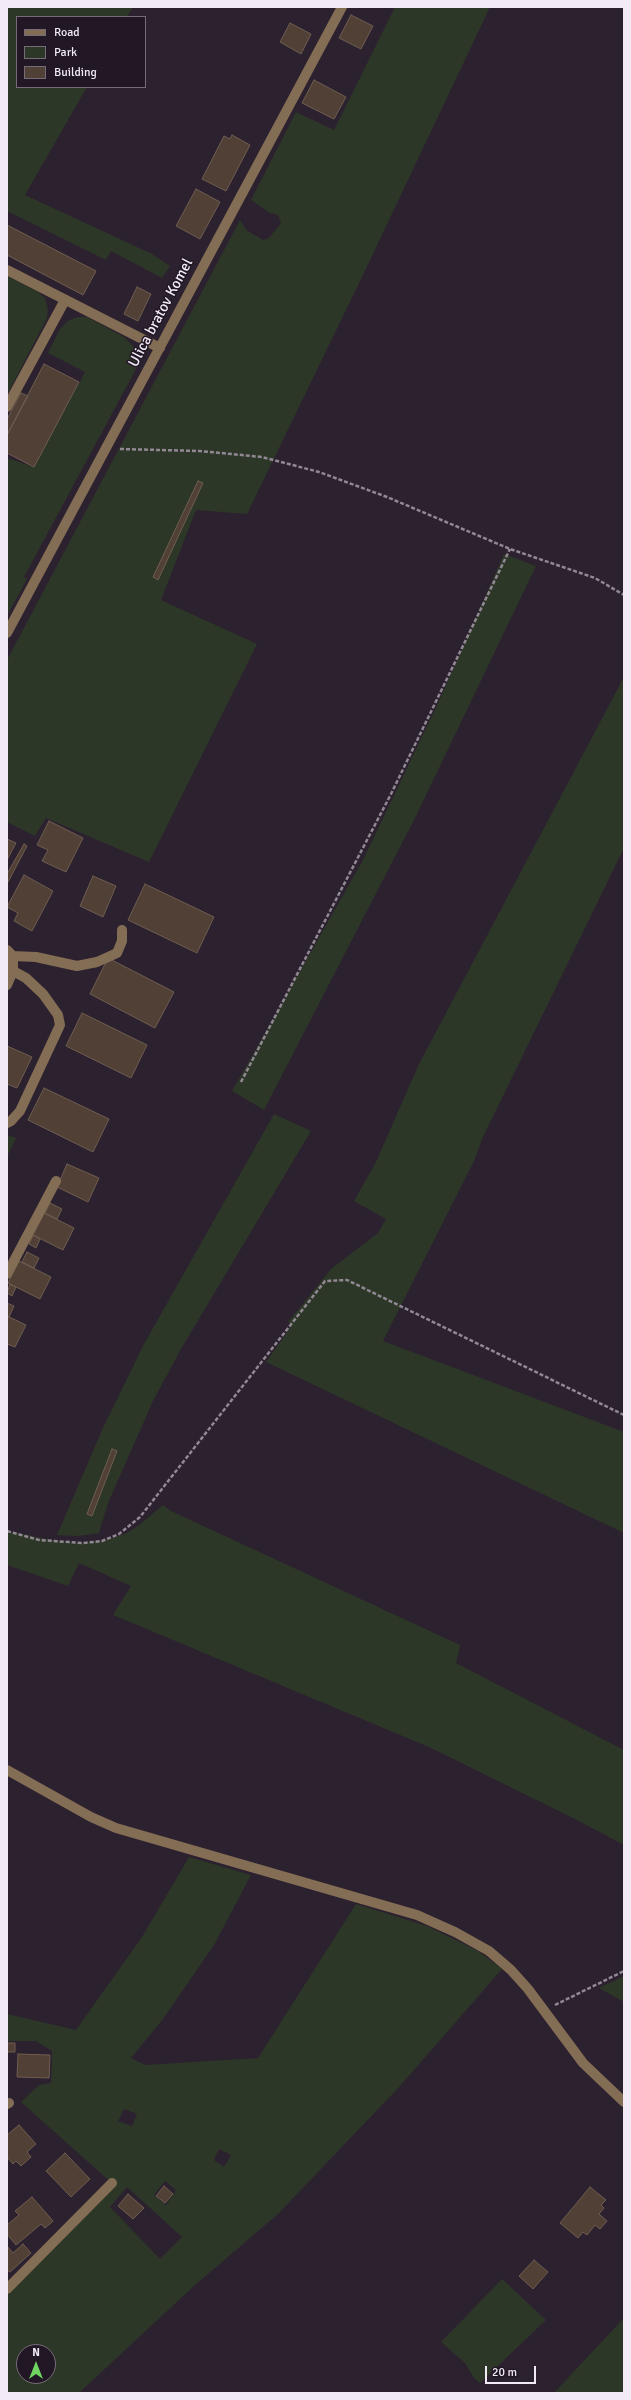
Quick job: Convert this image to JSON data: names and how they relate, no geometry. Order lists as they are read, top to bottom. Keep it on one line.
{"streets":{"street":["Ulica bratov Komel"]},"legend":["Road","Park","Building"],"scale_bar":"20 m","north":"top"}
